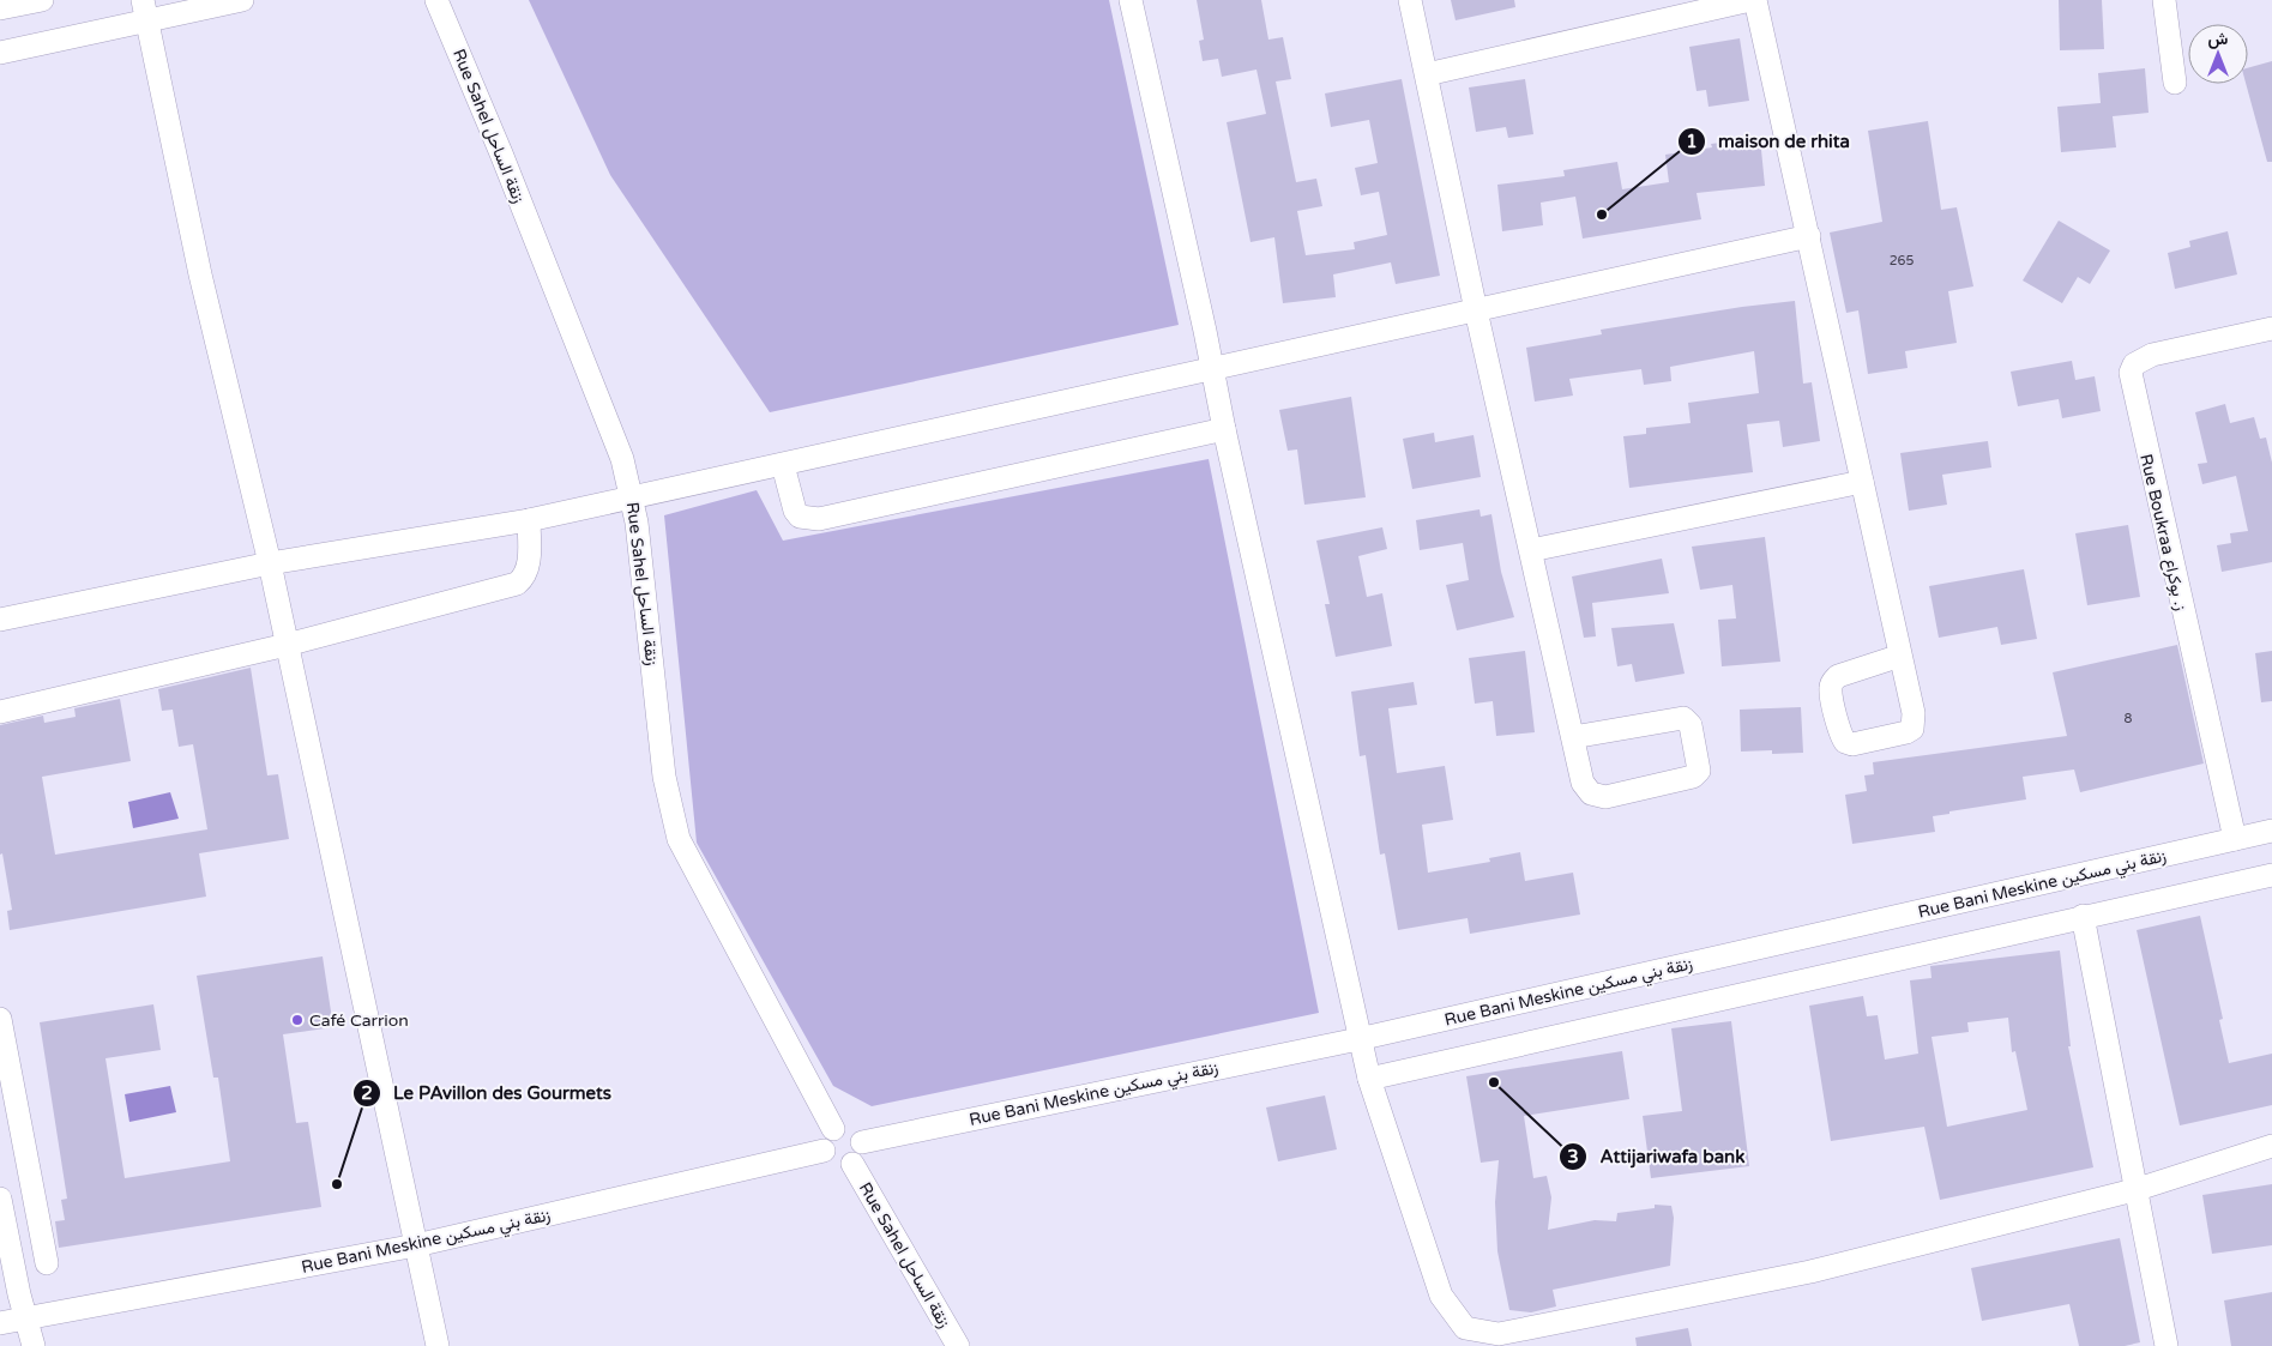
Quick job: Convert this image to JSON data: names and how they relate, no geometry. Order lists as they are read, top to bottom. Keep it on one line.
{"streets":{"street":["Rue Sahel زنقة الساحل","Rue Boukraa ز. بوكراع","Rue Bani Meskine زنقة بني مسكين"]},"crossings":[["Rue Sahel زنقة الساحل","Rue Bani Meskine زنقة بني مسكين"],["Rue Boukraa ز. بوكراع","Rue Bani Meskine زنقة بني مسكين"]],"places":["maison de rhita","Café Carrion","Attijariwafa bank","Le PAvillon des Gourmets"],"house_numbers":["265","8"],"north":"top"}
